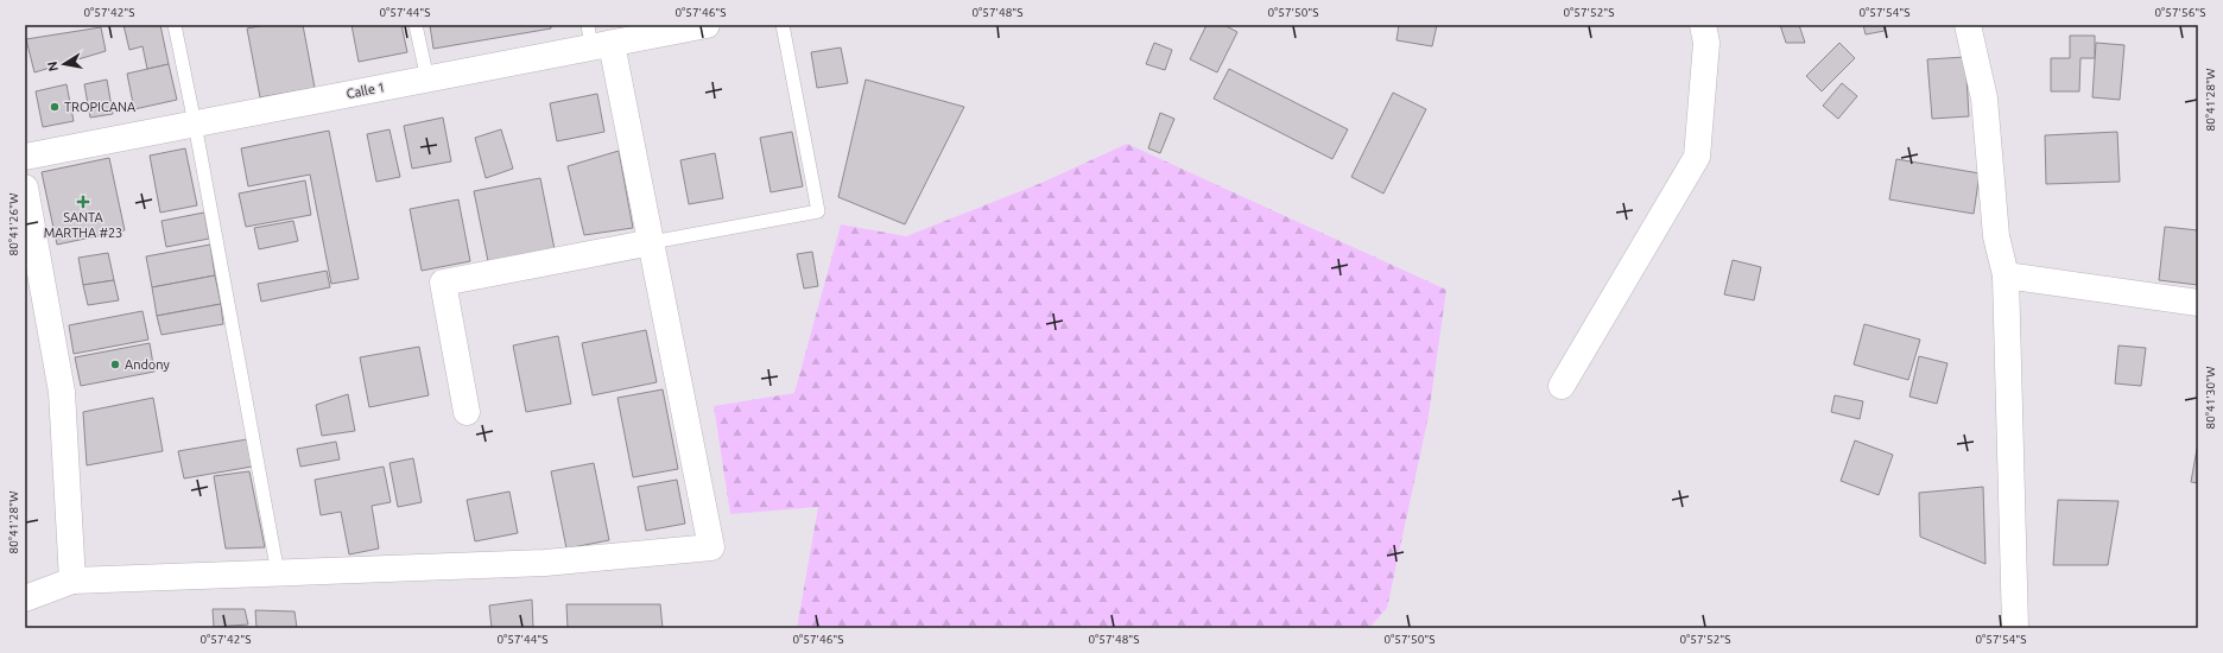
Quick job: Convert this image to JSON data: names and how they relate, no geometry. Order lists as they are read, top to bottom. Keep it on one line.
{"streets":{"street":["Calle 1"]},"places":{"other":["TROPICANA","Andony"],"health":["SANTA MARTHA #23"]},"north":"left","coordinates":["0°57'42\"S","0°57'44\"S","0°57'46\"S","0°57'48\"S","0°57'50\"S","0°57'52\"S","0°57'54\"S","0°57'56\"S","80°41'28\"W","80°41'26\"W","80°41'30\"W"]}
